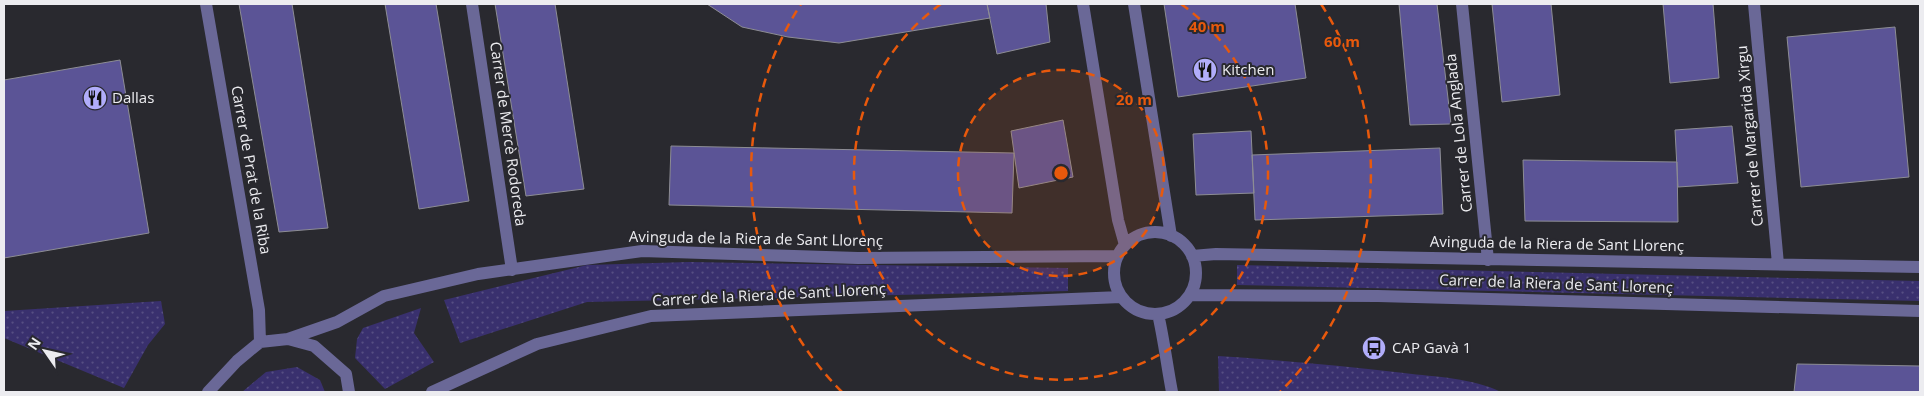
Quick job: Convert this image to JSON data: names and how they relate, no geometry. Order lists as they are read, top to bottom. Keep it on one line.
{"streets":{"street":["Carrer de Lola Anglada","Carrer de Mercè Rodoreda","Carrer de Margarida Xirgu","Carrer de Prat de la Riba","Avinguda de la Riera de Sant Llorenç","Carrer de la Riera de Sant Llorenç"]},"crossings":[["Carrer de Lola Anglada","Avinguda de la Riera de Sant Llorenç"],["Carrer de Mercè Rodoreda","Avinguda de la Riera de Sant Llorenç"],["Carrer de Margarida Xirgu","Avinguda de la Riera de Sant Llorenç"],["Avinguda de la Riera de Sant Llorenç","Carrer de la Riera de Sant Llorenç"]],"places":{"restaurant":["Kitchen","Dallas"],"bus stop":["CAP Gavà 1"]},"north":"top left","rings":["40 m","60 m","20 m"]}
